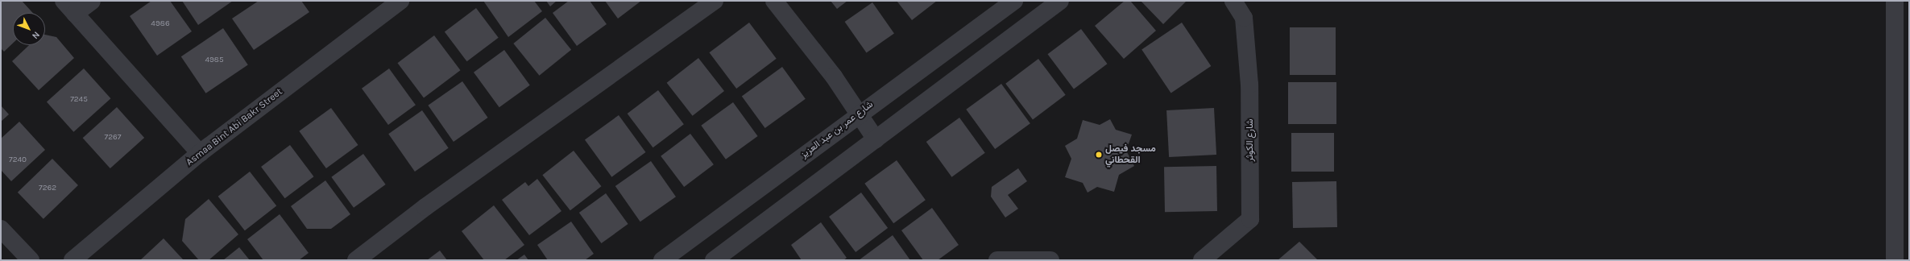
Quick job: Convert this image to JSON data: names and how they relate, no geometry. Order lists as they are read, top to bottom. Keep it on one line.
{"streets":{"street":["Asmaa Bint Abi Bakr Street","شارع عمر بن عبد العزيز","شارع الكوثر"]},"places":["مسجد فيصل القحطاني"],"house_numbers":["4986","4985","7245","7267","7240","7262"],"north":"bottom right"}
